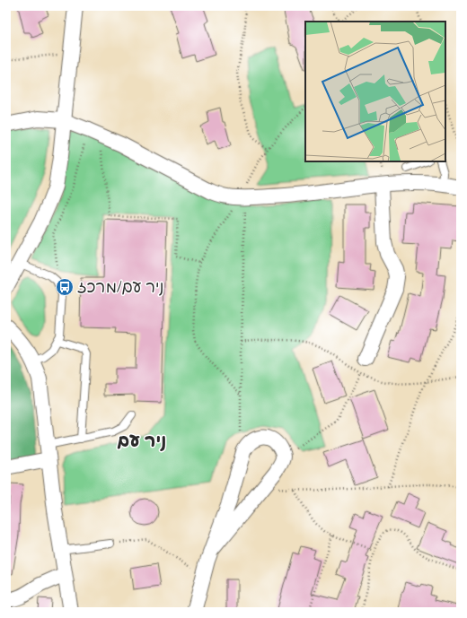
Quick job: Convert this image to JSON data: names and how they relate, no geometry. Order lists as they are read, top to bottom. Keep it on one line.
{"districts":["ניר עם"],"places":{"bus stop":["ניר עם/מרכז"]}}
